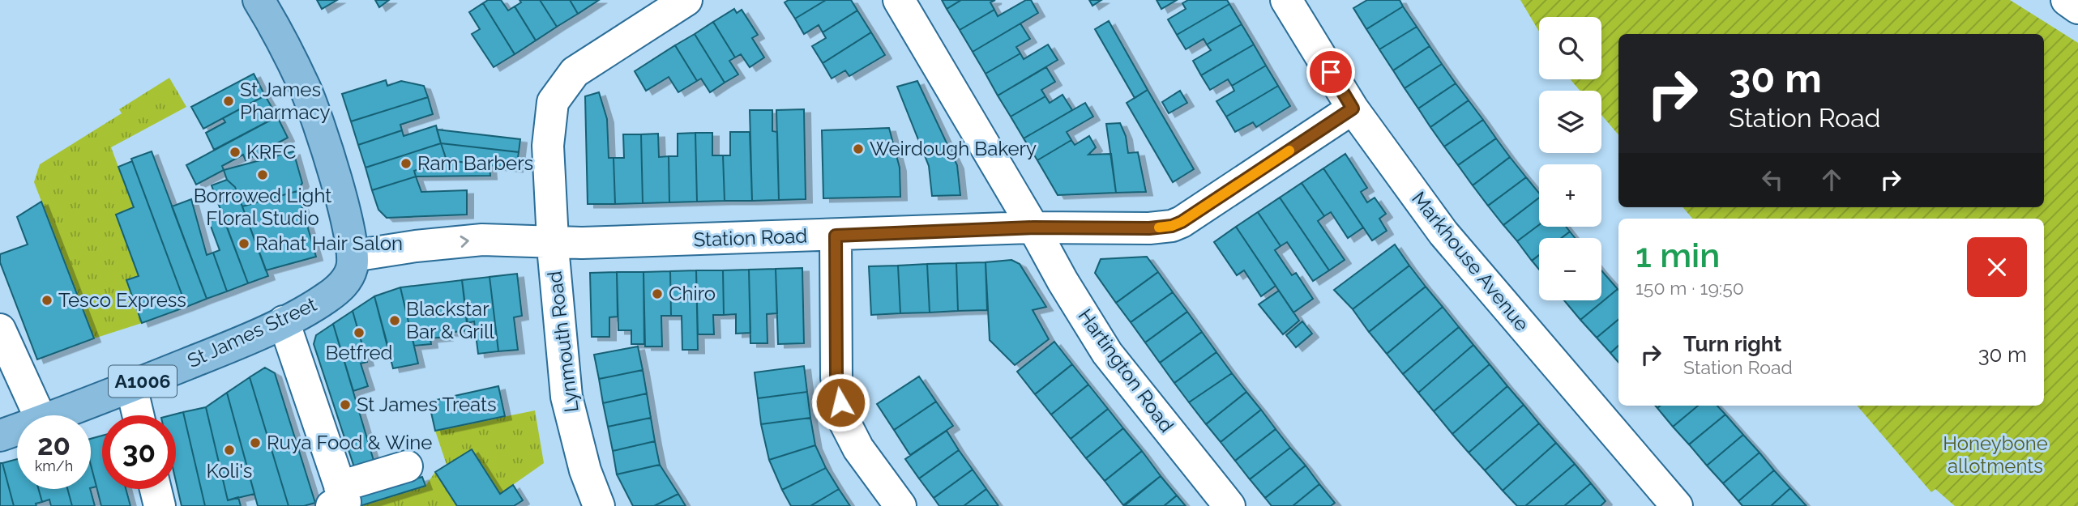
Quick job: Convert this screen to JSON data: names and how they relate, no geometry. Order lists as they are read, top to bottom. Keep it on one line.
{"streets":{"main road":["St James Street","A1006"],"street":["Station Road","Markhouse Avenue","Lynmouth Road","Hartington Road"]},"crossings":[["Station Road","Markhouse Avenue"],["Station Road","St James Street"],["Station Road","Lynmouth Road"],["Station Road","Hartington Road"]],"parks":["Honeybone allotments"],"places":["St James Pharmacy","Weirdough Bakery","KRFC","Ram Barbers","Borrowed Light Floral Studio","Rahat Hair Salon","Chiro","Tesco Express","Blackstar Bar & Grill","Betfred","St James Treats","Ruya Food & Wine","Koli's"],"page":{"map_buttons":["+","−"],"turn":["30 m","Station Road"],"heading":["1 min","150 m · 19:50"],"list":[{"name":"Turn right","note":"Station Road","value":"30 m"}],"speed":"20 km/h","limit":"30"}}
